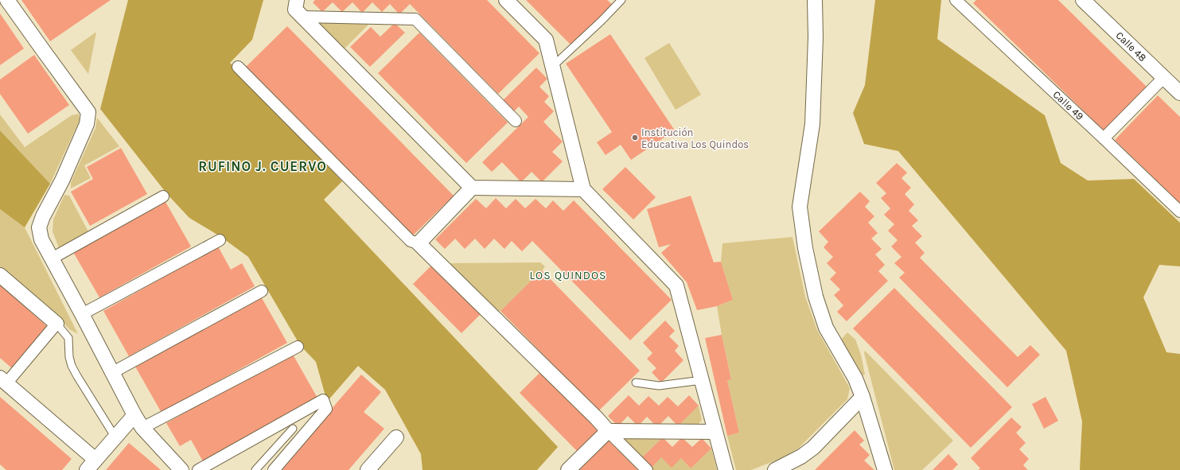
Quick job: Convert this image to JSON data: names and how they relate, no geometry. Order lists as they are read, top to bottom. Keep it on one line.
{"streets":{"street":["Calle 48","Calle 49"]},"districts":["RUFINO J. CUERVO","LOS QUINDOS"],"places":["Institución Educativa Los Quindos"]}
